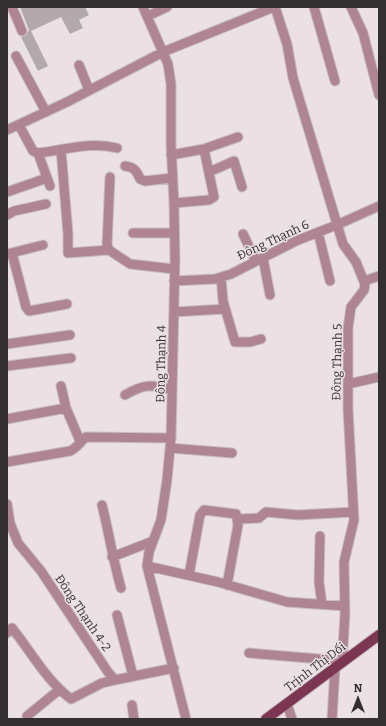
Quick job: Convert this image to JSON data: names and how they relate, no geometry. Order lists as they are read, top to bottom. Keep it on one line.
{"streets":{"main road":["Trịnh Thị Dối"],"street":["Đông Thạnh 6","Đông Thạnh 5","Đông Thạnh 4","Đông Thạnh 4-2"]},"crossings":[["Đông Thạnh 6","Đông Thạnh 4"],["Đông Thạnh 5","Trịnh Thị Dối"]],"north":"top"}
